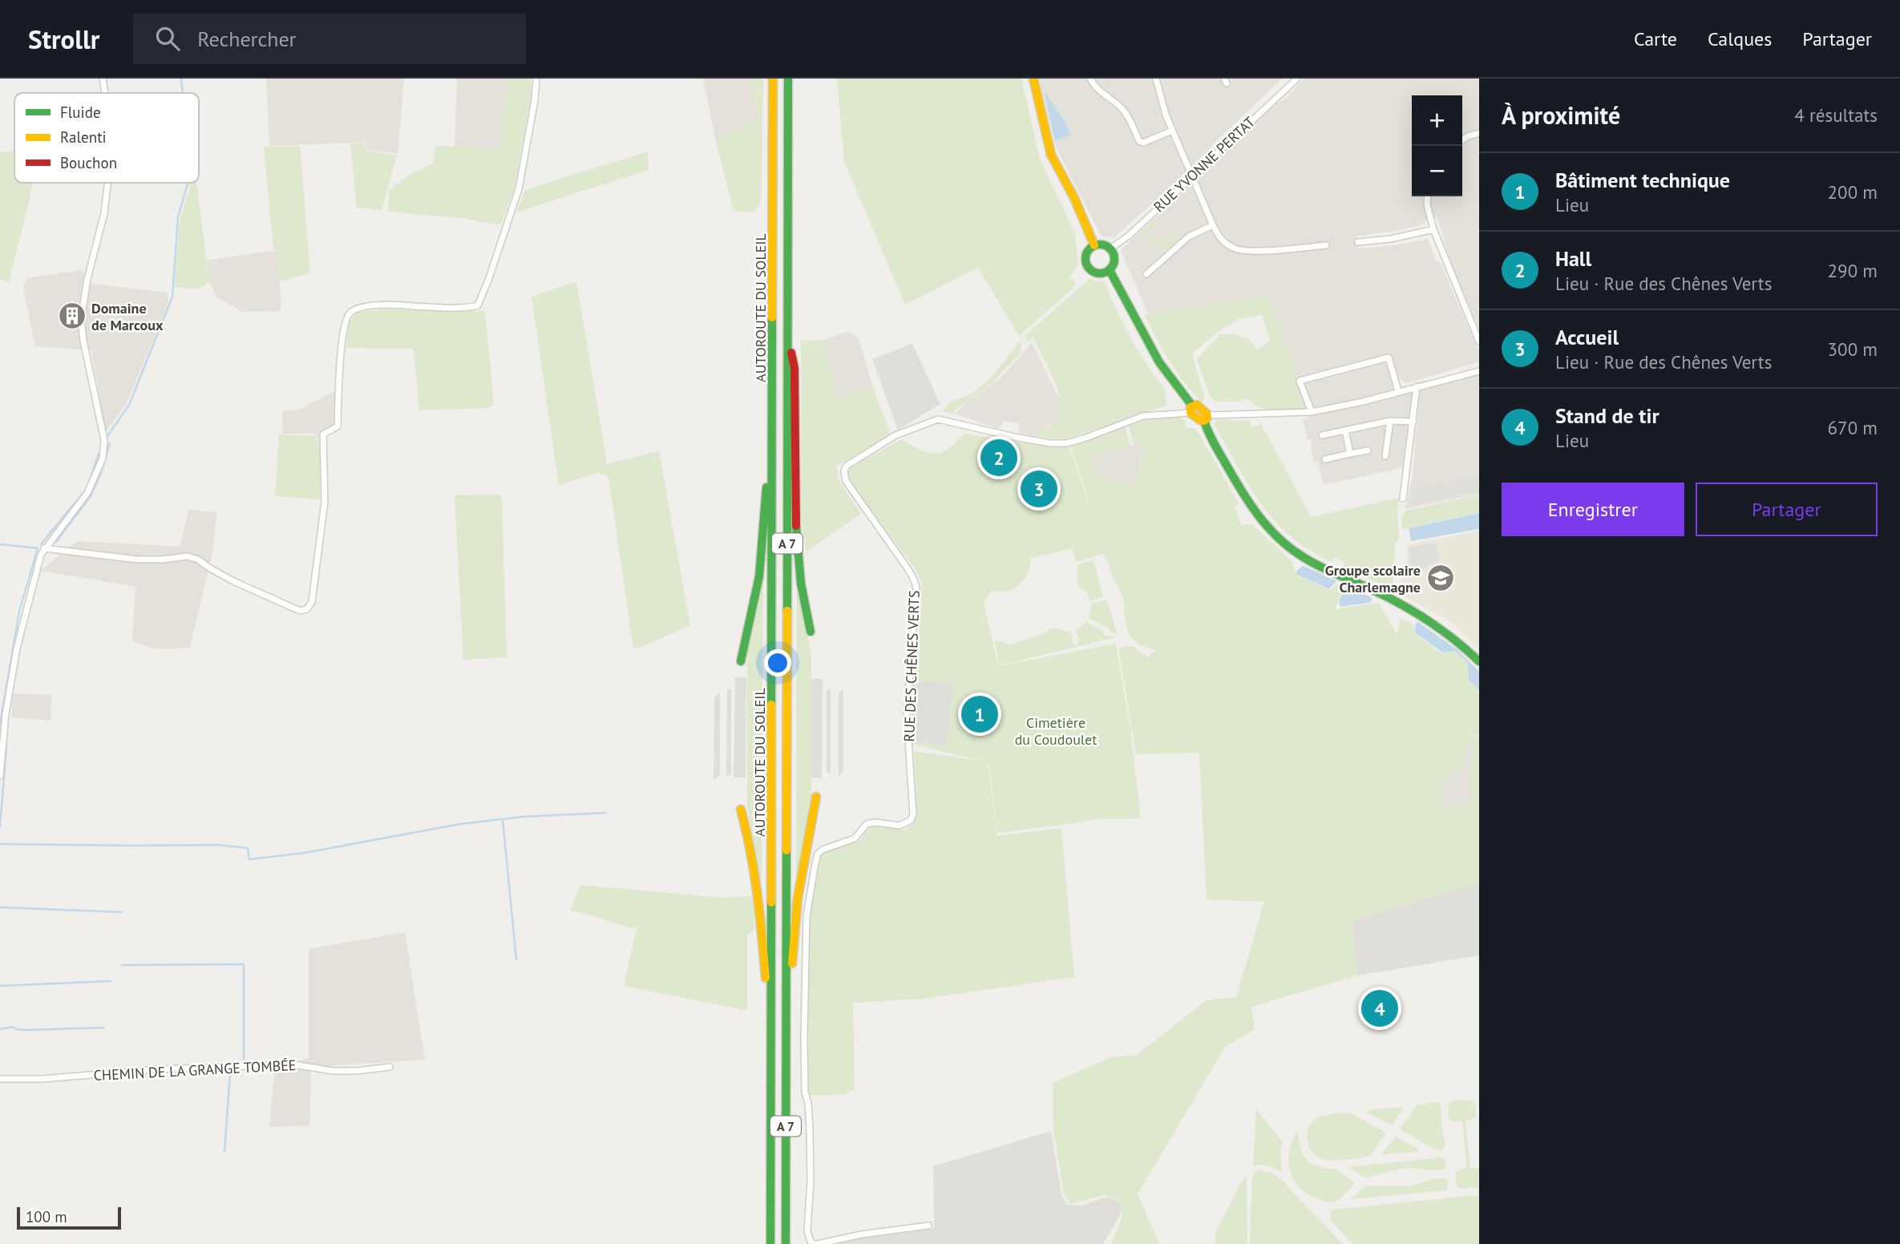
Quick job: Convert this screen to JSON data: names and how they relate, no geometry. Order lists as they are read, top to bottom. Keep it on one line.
{"streets":{"main road":["AUTOROUTE DU SOLEIL","A 7"],"street":["RUE YVONNE PERTAT","RUE DES CHÊNES VERTS","CHEMIN DE LA GRANGE TOMBÉE"]},"parks":["Cimetière du Coudoulet"],"places":{"building":["Domaine de Marcoux"],"school or university":["Groupe scolaire Charlemagne"]},"legend":["Fluide","Ralenti","Bouchon"],"scale_bar":"100 m","page":{"header":"Strollr","search":"Rechercher","nav":["Carte","Calques","Partager"],"heading":["À proximité","4 résultats"],"map_buttons":["+","−"],"list":[{"mark":"1","name":"Bâtiment technique","note":"Lieu","value":"200 m"},{"mark":"2","name":"Hall","note":"Lieu · Rue des Chênes Verts","value":"290 m"},{"mark":"3","name":"Accueil","note":"Lieu · Rue des Chênes Verts","value":"300 m"},{"mark":"4","name":"Stand de tir","note":"Lieu","value":"670 m"}],"pins":["2","3","1","4"],"buttons":["Enregistrer","Partager"],"scale":"100 m"}}
